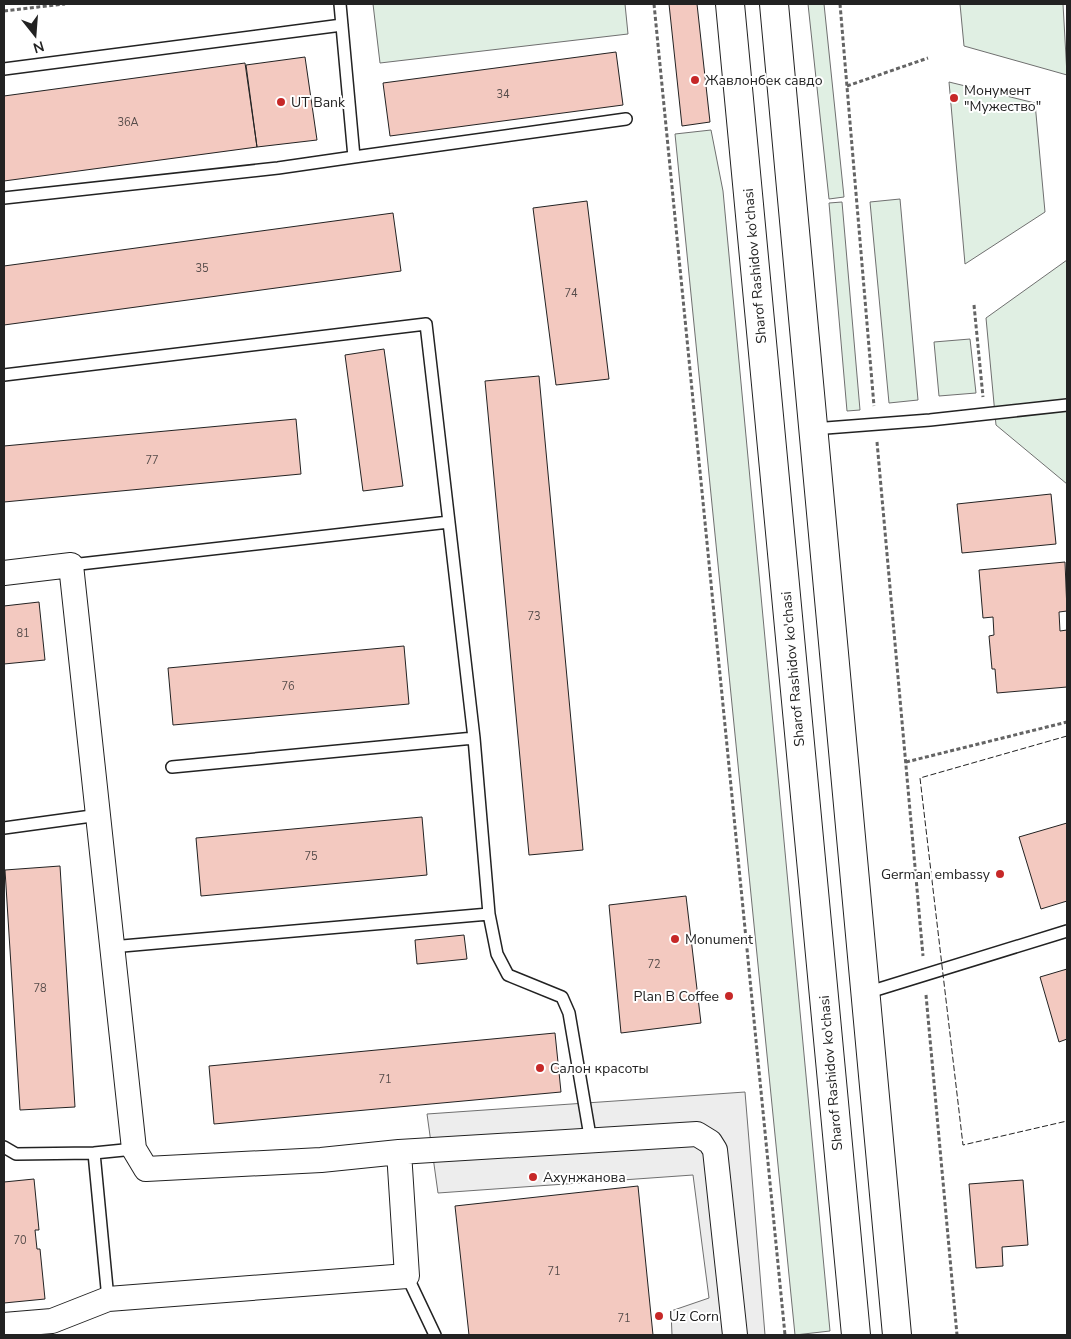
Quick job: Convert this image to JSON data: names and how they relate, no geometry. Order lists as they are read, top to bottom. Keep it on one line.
{"streets":{"main road":["Sharof Rashidov ko'chasi"]},"places":["Жавлонбек савдо","Монумент \"Мужество\"","UT Bank","German embassy","Monument","Plan B Coffee","Салон красоты","Ахунжанова","Uz Corn"],"house_numbers":["34","36A","35","74","77","73","81","76","75","72","78","71","70","71","71"],"north":"bottom"}
